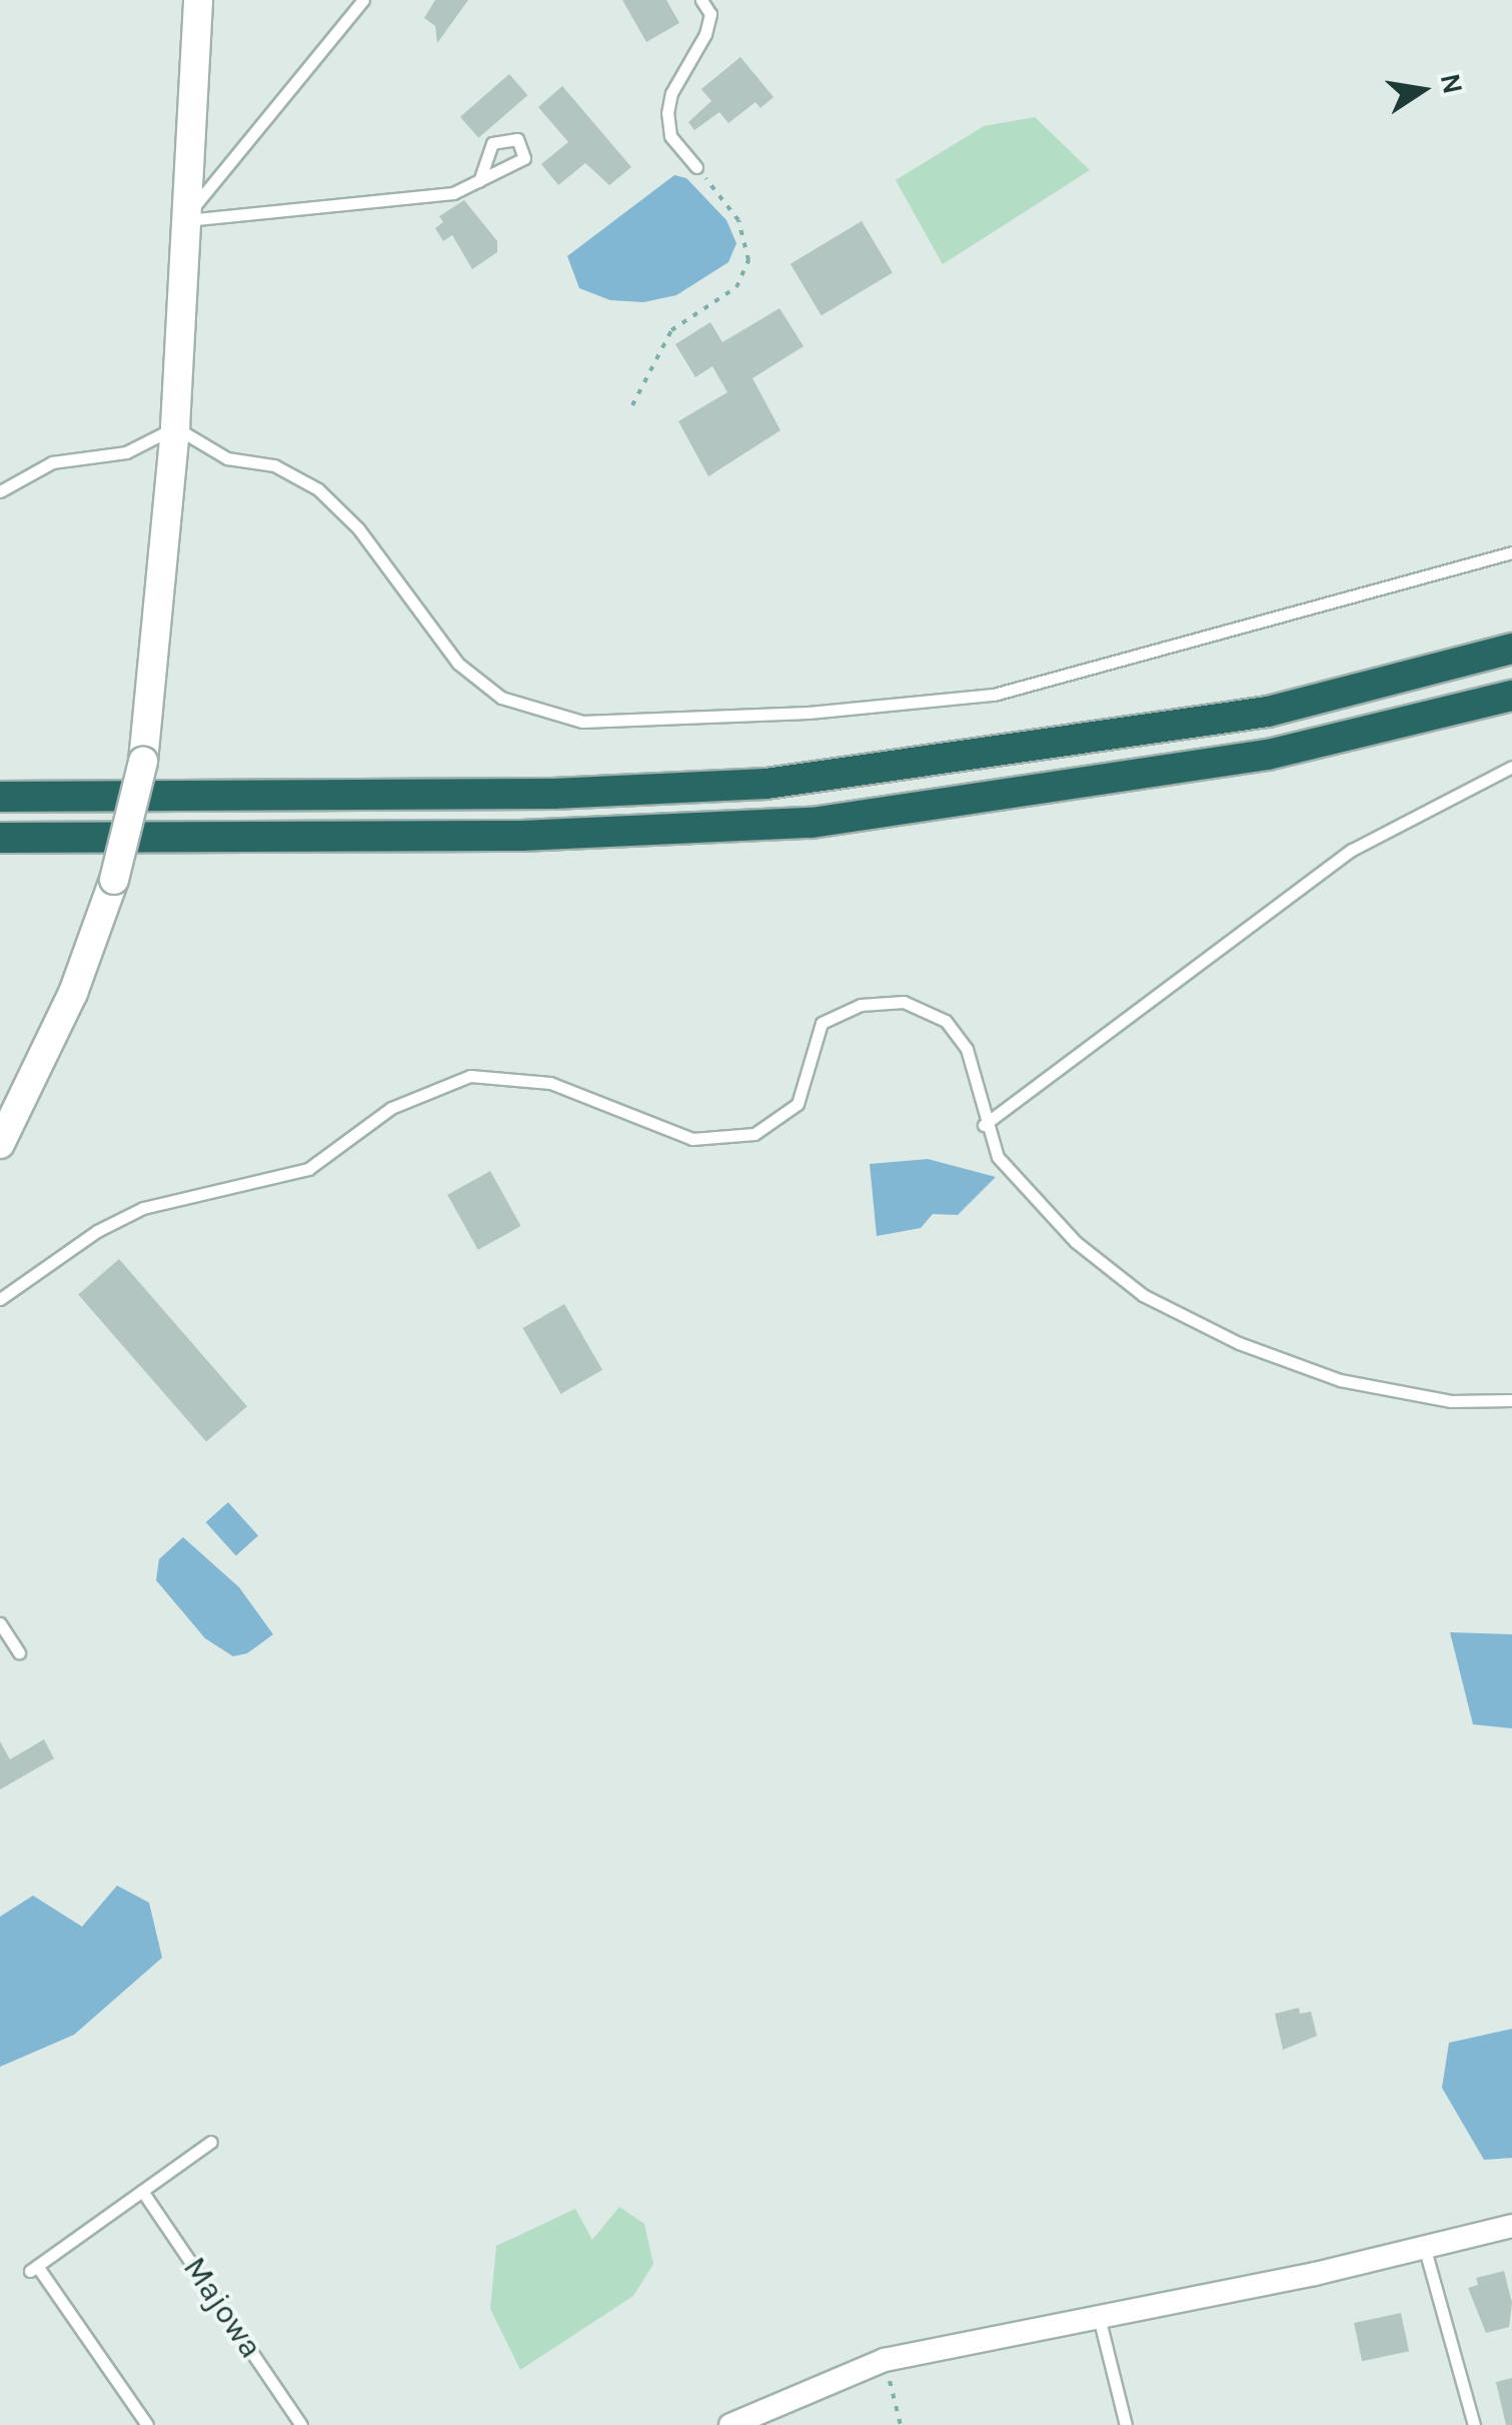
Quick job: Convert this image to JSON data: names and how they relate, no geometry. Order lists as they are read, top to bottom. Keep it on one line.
{"streets":{"lane":["Majowa"]},"north":"right"}
